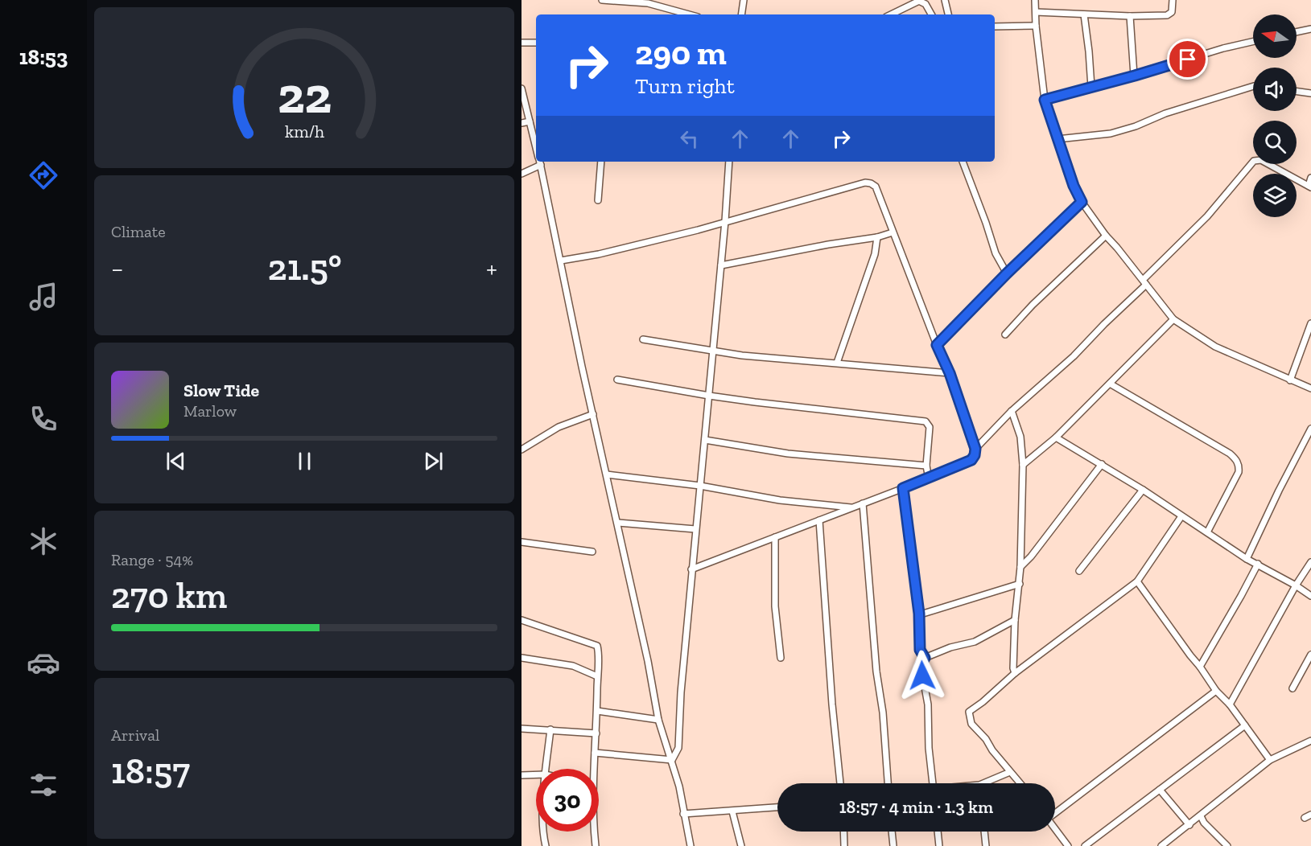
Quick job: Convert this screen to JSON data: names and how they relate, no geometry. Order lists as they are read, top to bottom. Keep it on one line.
{"north":"left","page":{"tabs":"18:53","turn":["290 m","Turn right"],"tile":["Climate",["Range · 54%","270 km"],["Arrival","18:57"]],"heat":["−","21.5°","+"],"song":["Slow Tide","Marlow"],"limit":"30","trip":"18:57 · 4 min · 1.3 km","gauge":["22","km/h"]}}
